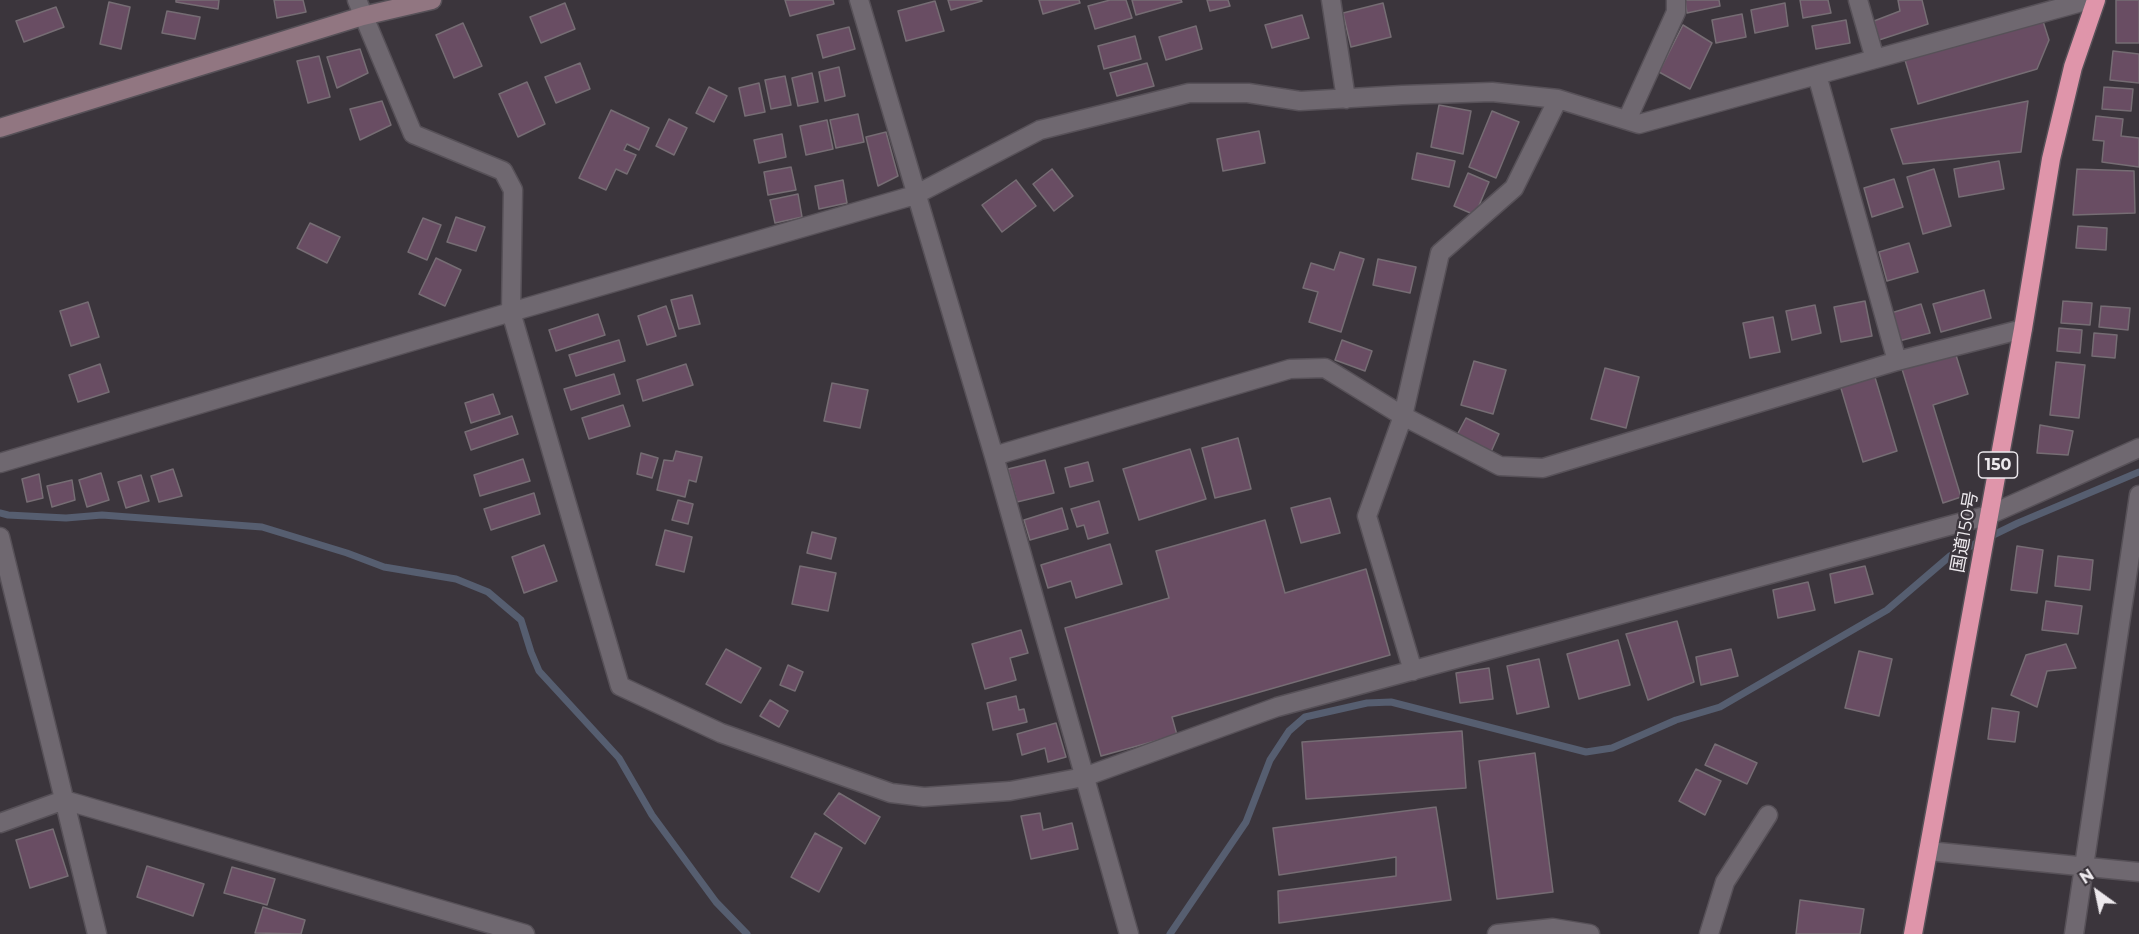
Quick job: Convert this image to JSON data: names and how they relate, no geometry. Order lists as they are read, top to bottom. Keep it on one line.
{"streets":{"highway":["150","国道150号"]},"north":"top left"}
